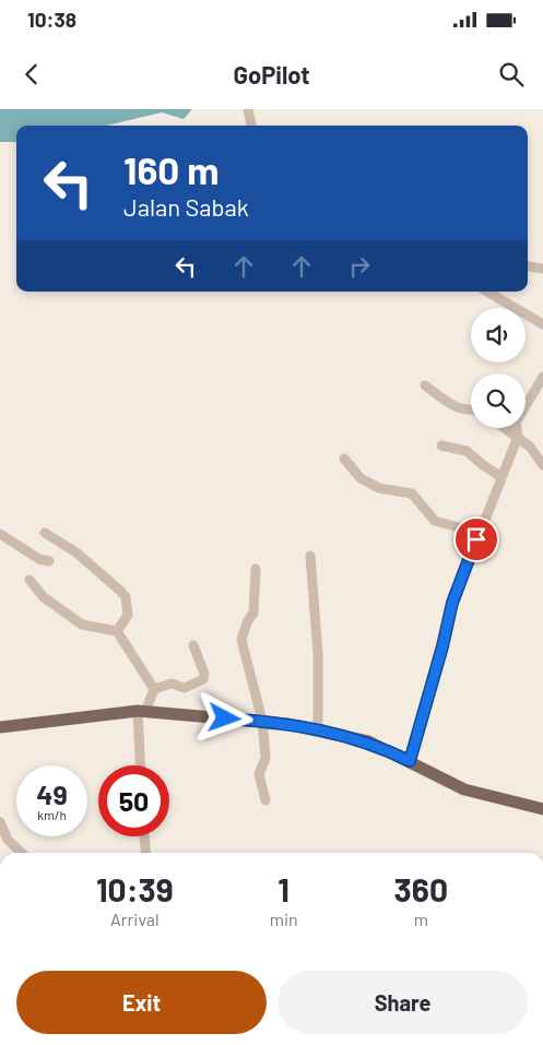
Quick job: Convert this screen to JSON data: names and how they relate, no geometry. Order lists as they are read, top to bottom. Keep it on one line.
{"page":{"status":"10:38","header":"GoPilot","turn":["160 m","Jalan Sabak"],"speed":"49 km/h","limit":"50","eta":["10:39","Arrival","1","min","360","m"],"buttons":["Exit","Share"]}}
